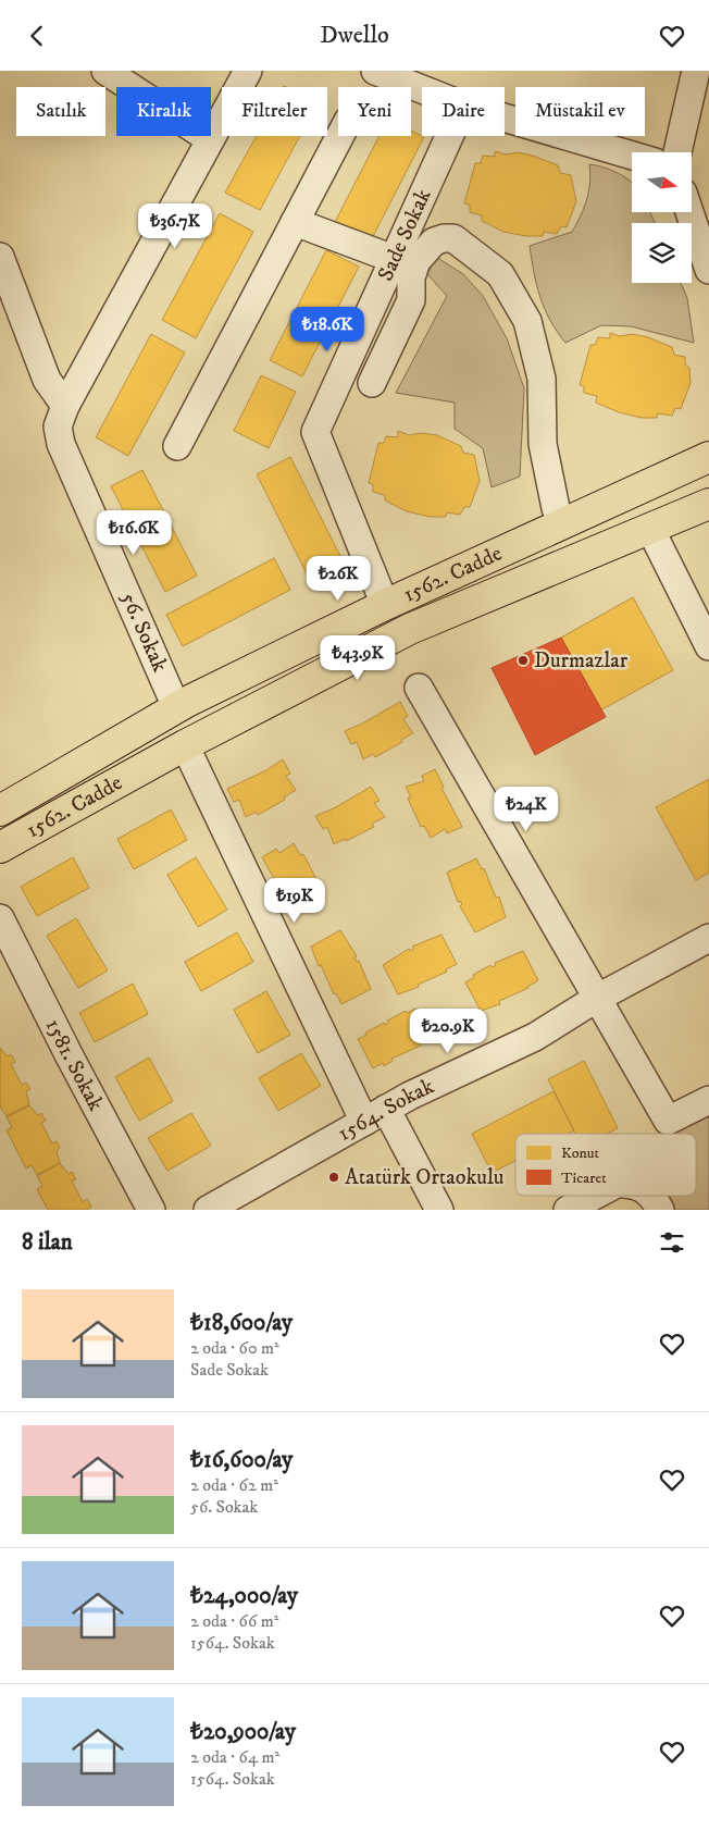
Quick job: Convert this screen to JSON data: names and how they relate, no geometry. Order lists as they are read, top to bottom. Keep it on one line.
{"streets":{"main road":["1562. Cadde"],"street":["Sade Sokak","56. Sokak","1581. Sokak","1564. Sokak"]},"crossings":[["Sade Sokak","1562. Cadde"],["1562. Cadde","56. Sokak"]],"places":["Durmazlar","Atatürk Ortaokulu"],"legend":["Konut","Ticaret"],"north":"right","page":{"header":"Dwello","chip":["Satılık","Kiralık","Filtreler","Yeni","Daire","Müstakil ev"],"price":["₺36.7K","₺18.6K","₺16.6K","₺26K","₺43.9K","₺24K","₺19K","₺20.9K"],"heading":"8 ilan","list":[{"name":"₺18,600/ay","note":"2 oda · 60 m² · Sade Sokak"},{"name":"₺16,600/ay","note":"2 oda · 62 m² · 56. Sokak"},{"name":"₺24,000/ay","note":"2 oda · 66 m² · 1564. Sokak"},{"name":"₺20,900/ay","note":"2 oda · 64 m² · 1564. Sokak"}]}}
